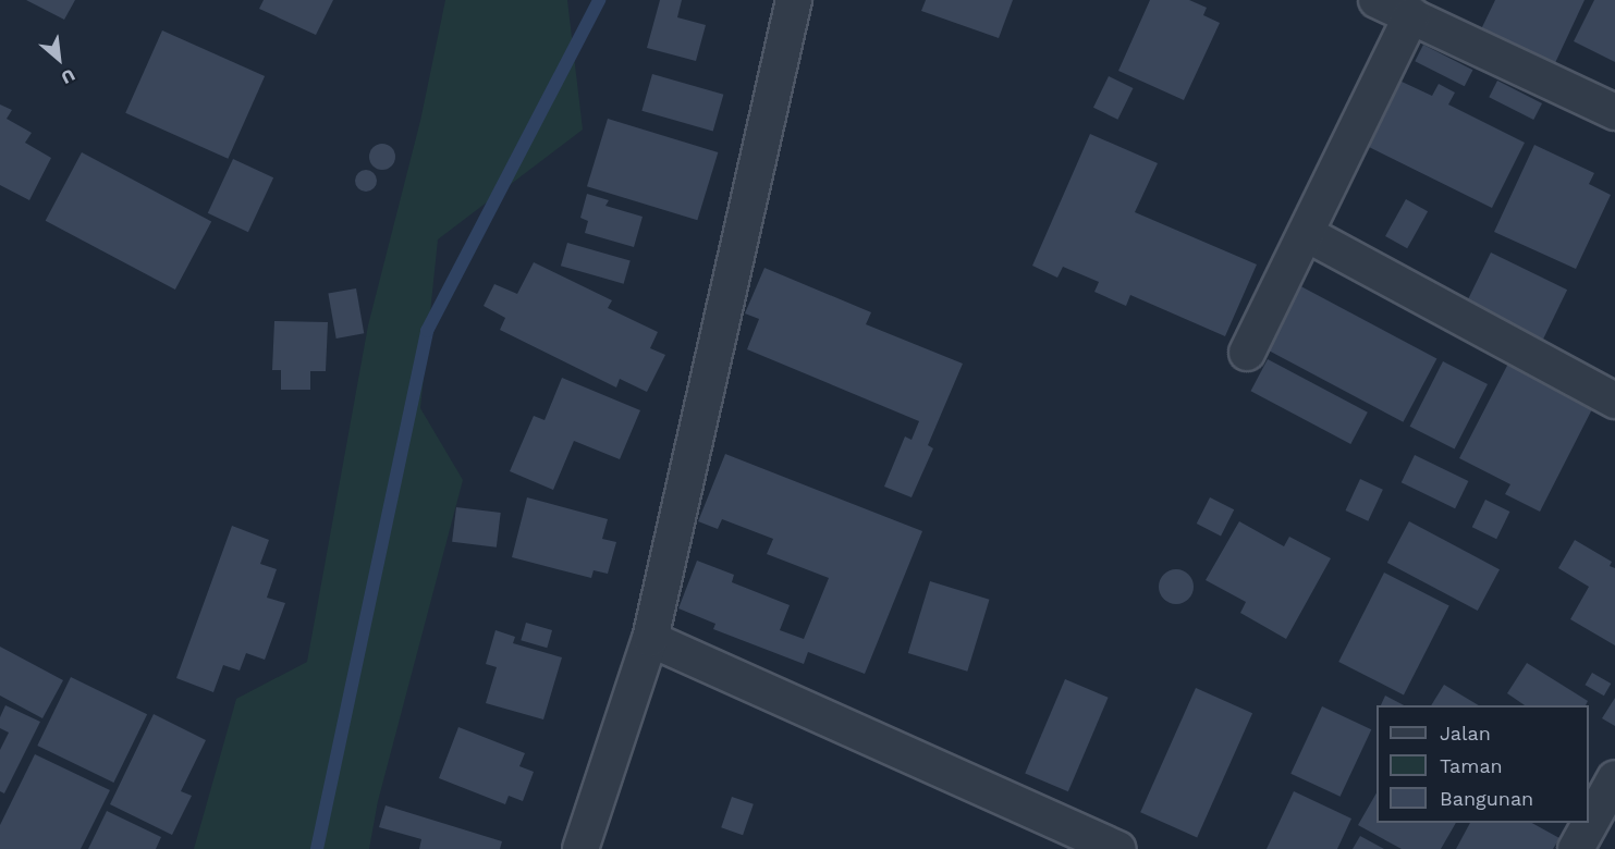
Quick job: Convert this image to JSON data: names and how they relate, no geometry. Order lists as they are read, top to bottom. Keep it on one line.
{"legend":["Jalan","Taman","Bangunan"],"north":"bottom right"}
